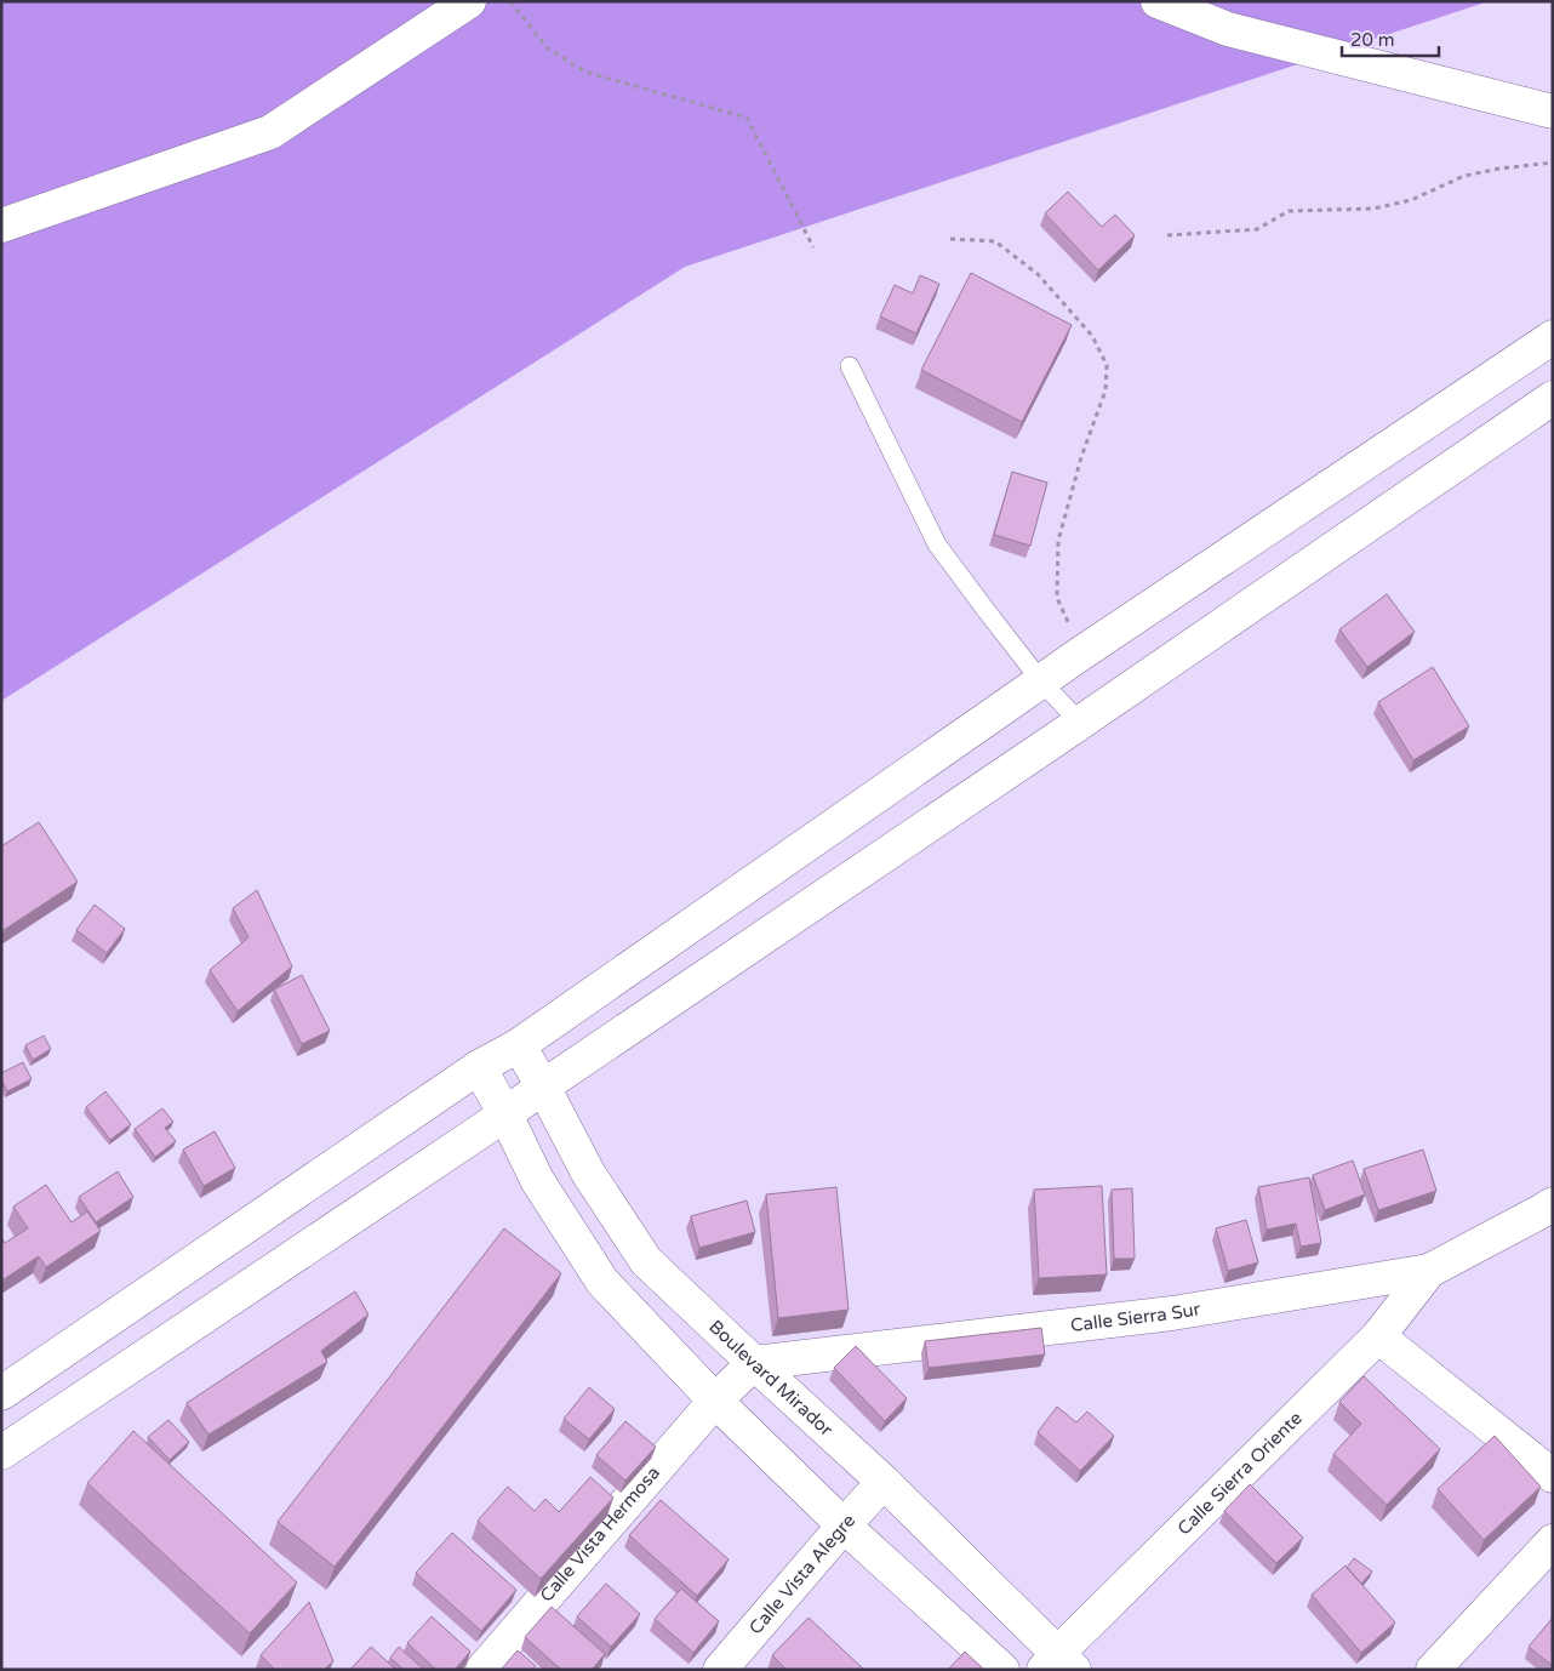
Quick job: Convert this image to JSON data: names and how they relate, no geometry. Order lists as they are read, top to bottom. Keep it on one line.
{"streets":{"street":["Calle Sierra Sur","Boulevard Mirador","Calle Sierra Oriente","Calle Vista Hermosa","Calle Vista Alegre"]},"crossings":[["Calle Sierra Sur","Boulevard Mirador"],["Calle Sierra Sur","Calle Sierra Oriente"],["Boulevard Mirador","Calle Sierra Oriente"],["Boulevard Mirador","Calle Vista Alegre"]],"scale_bar":"20 m"}
